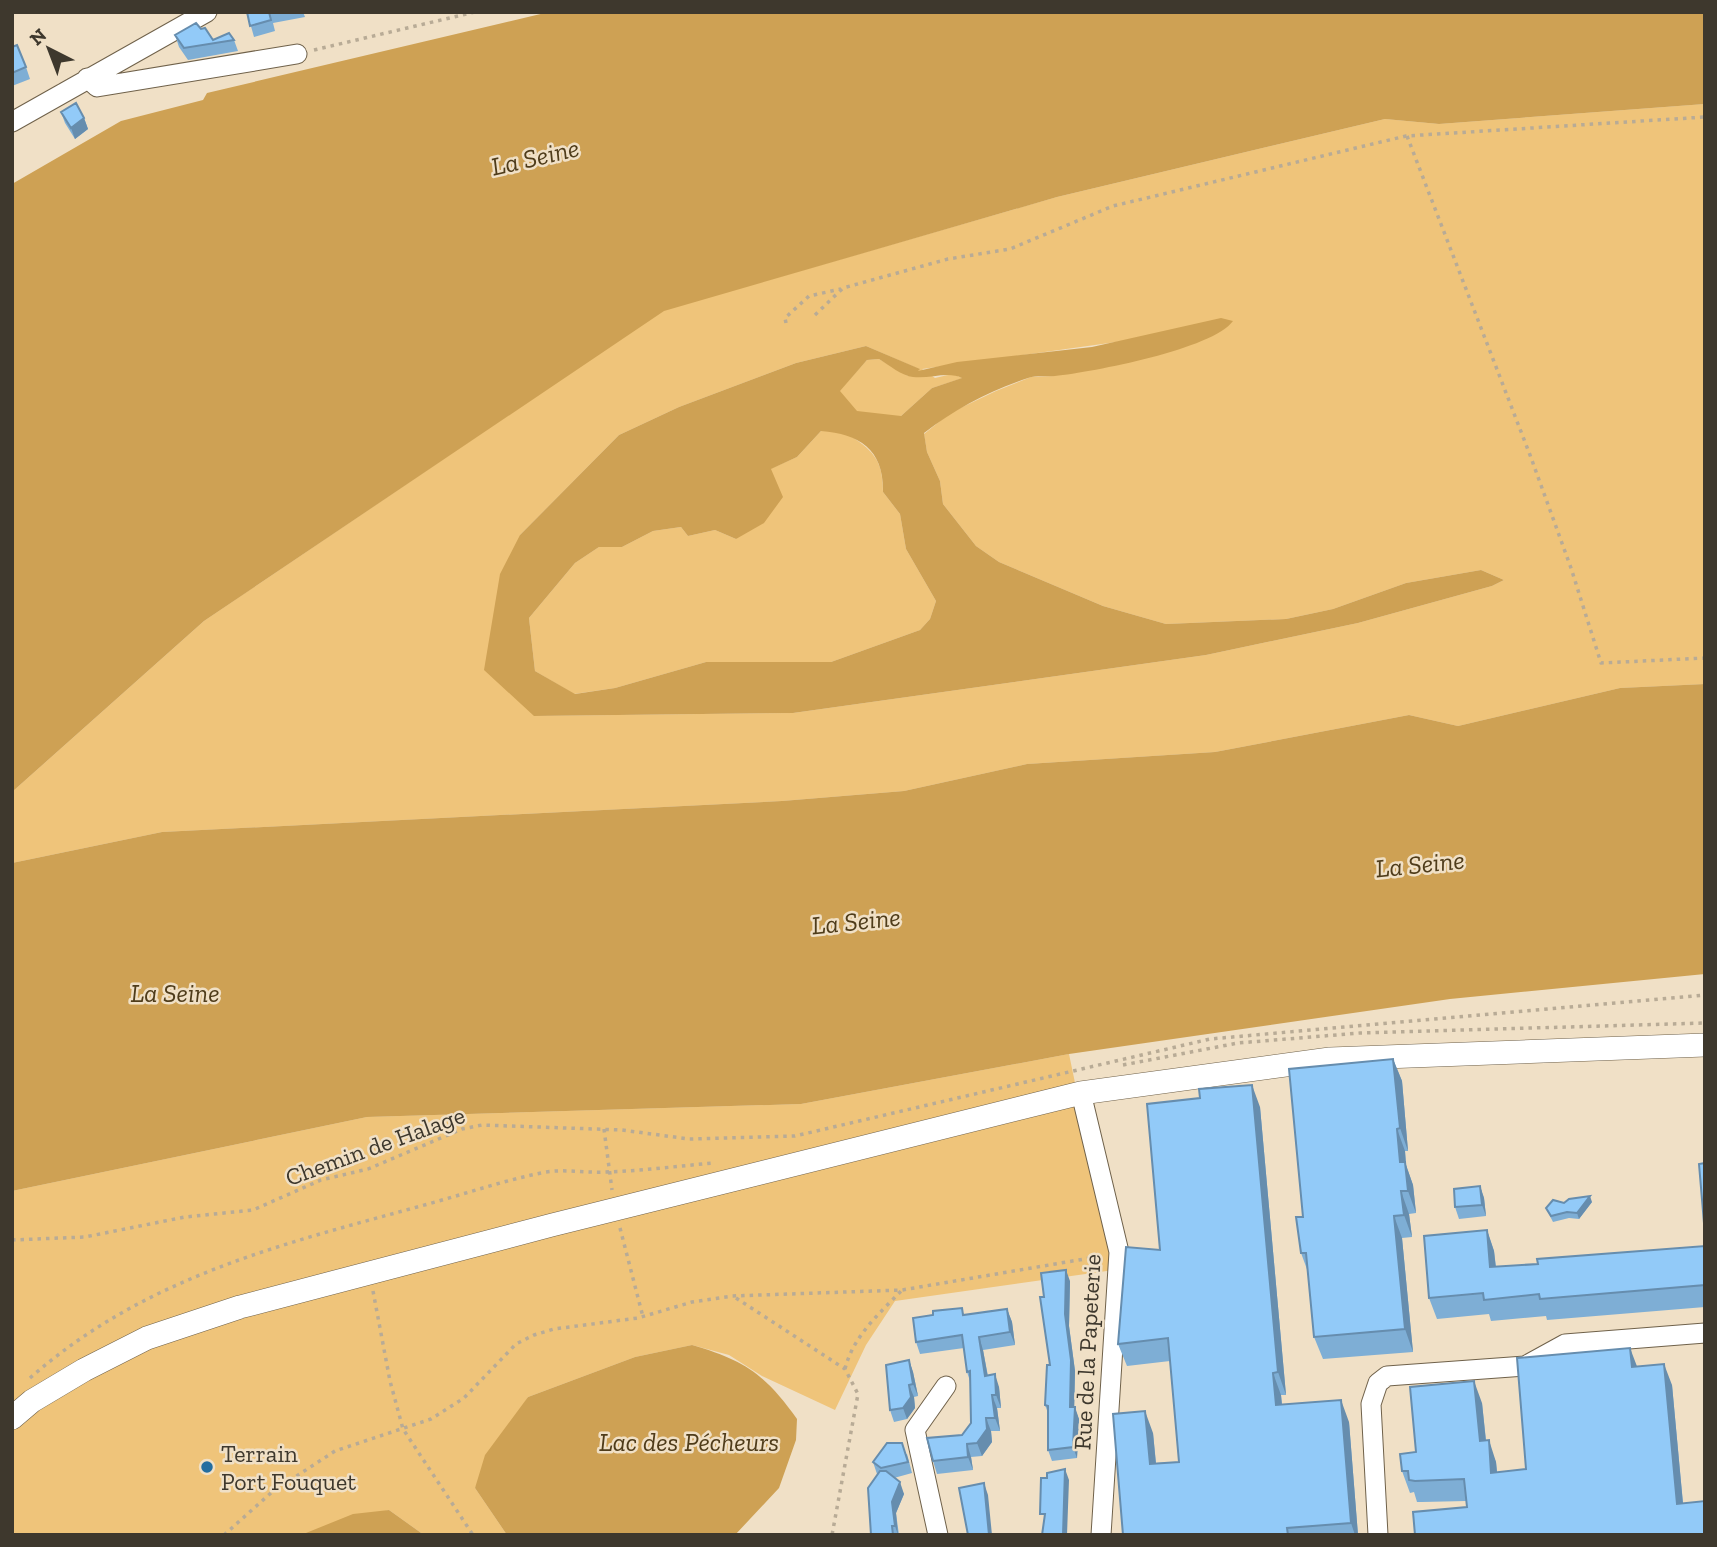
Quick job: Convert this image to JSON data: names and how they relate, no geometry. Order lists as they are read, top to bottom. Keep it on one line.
{"streets":{"street":["Rue de la Papeterie"],"path":["Chemin de Halage"]},"water":["La Seine","Lac des Pécheurs"],"places":["Terrain Port Fouquet"],"north":"top left"}
